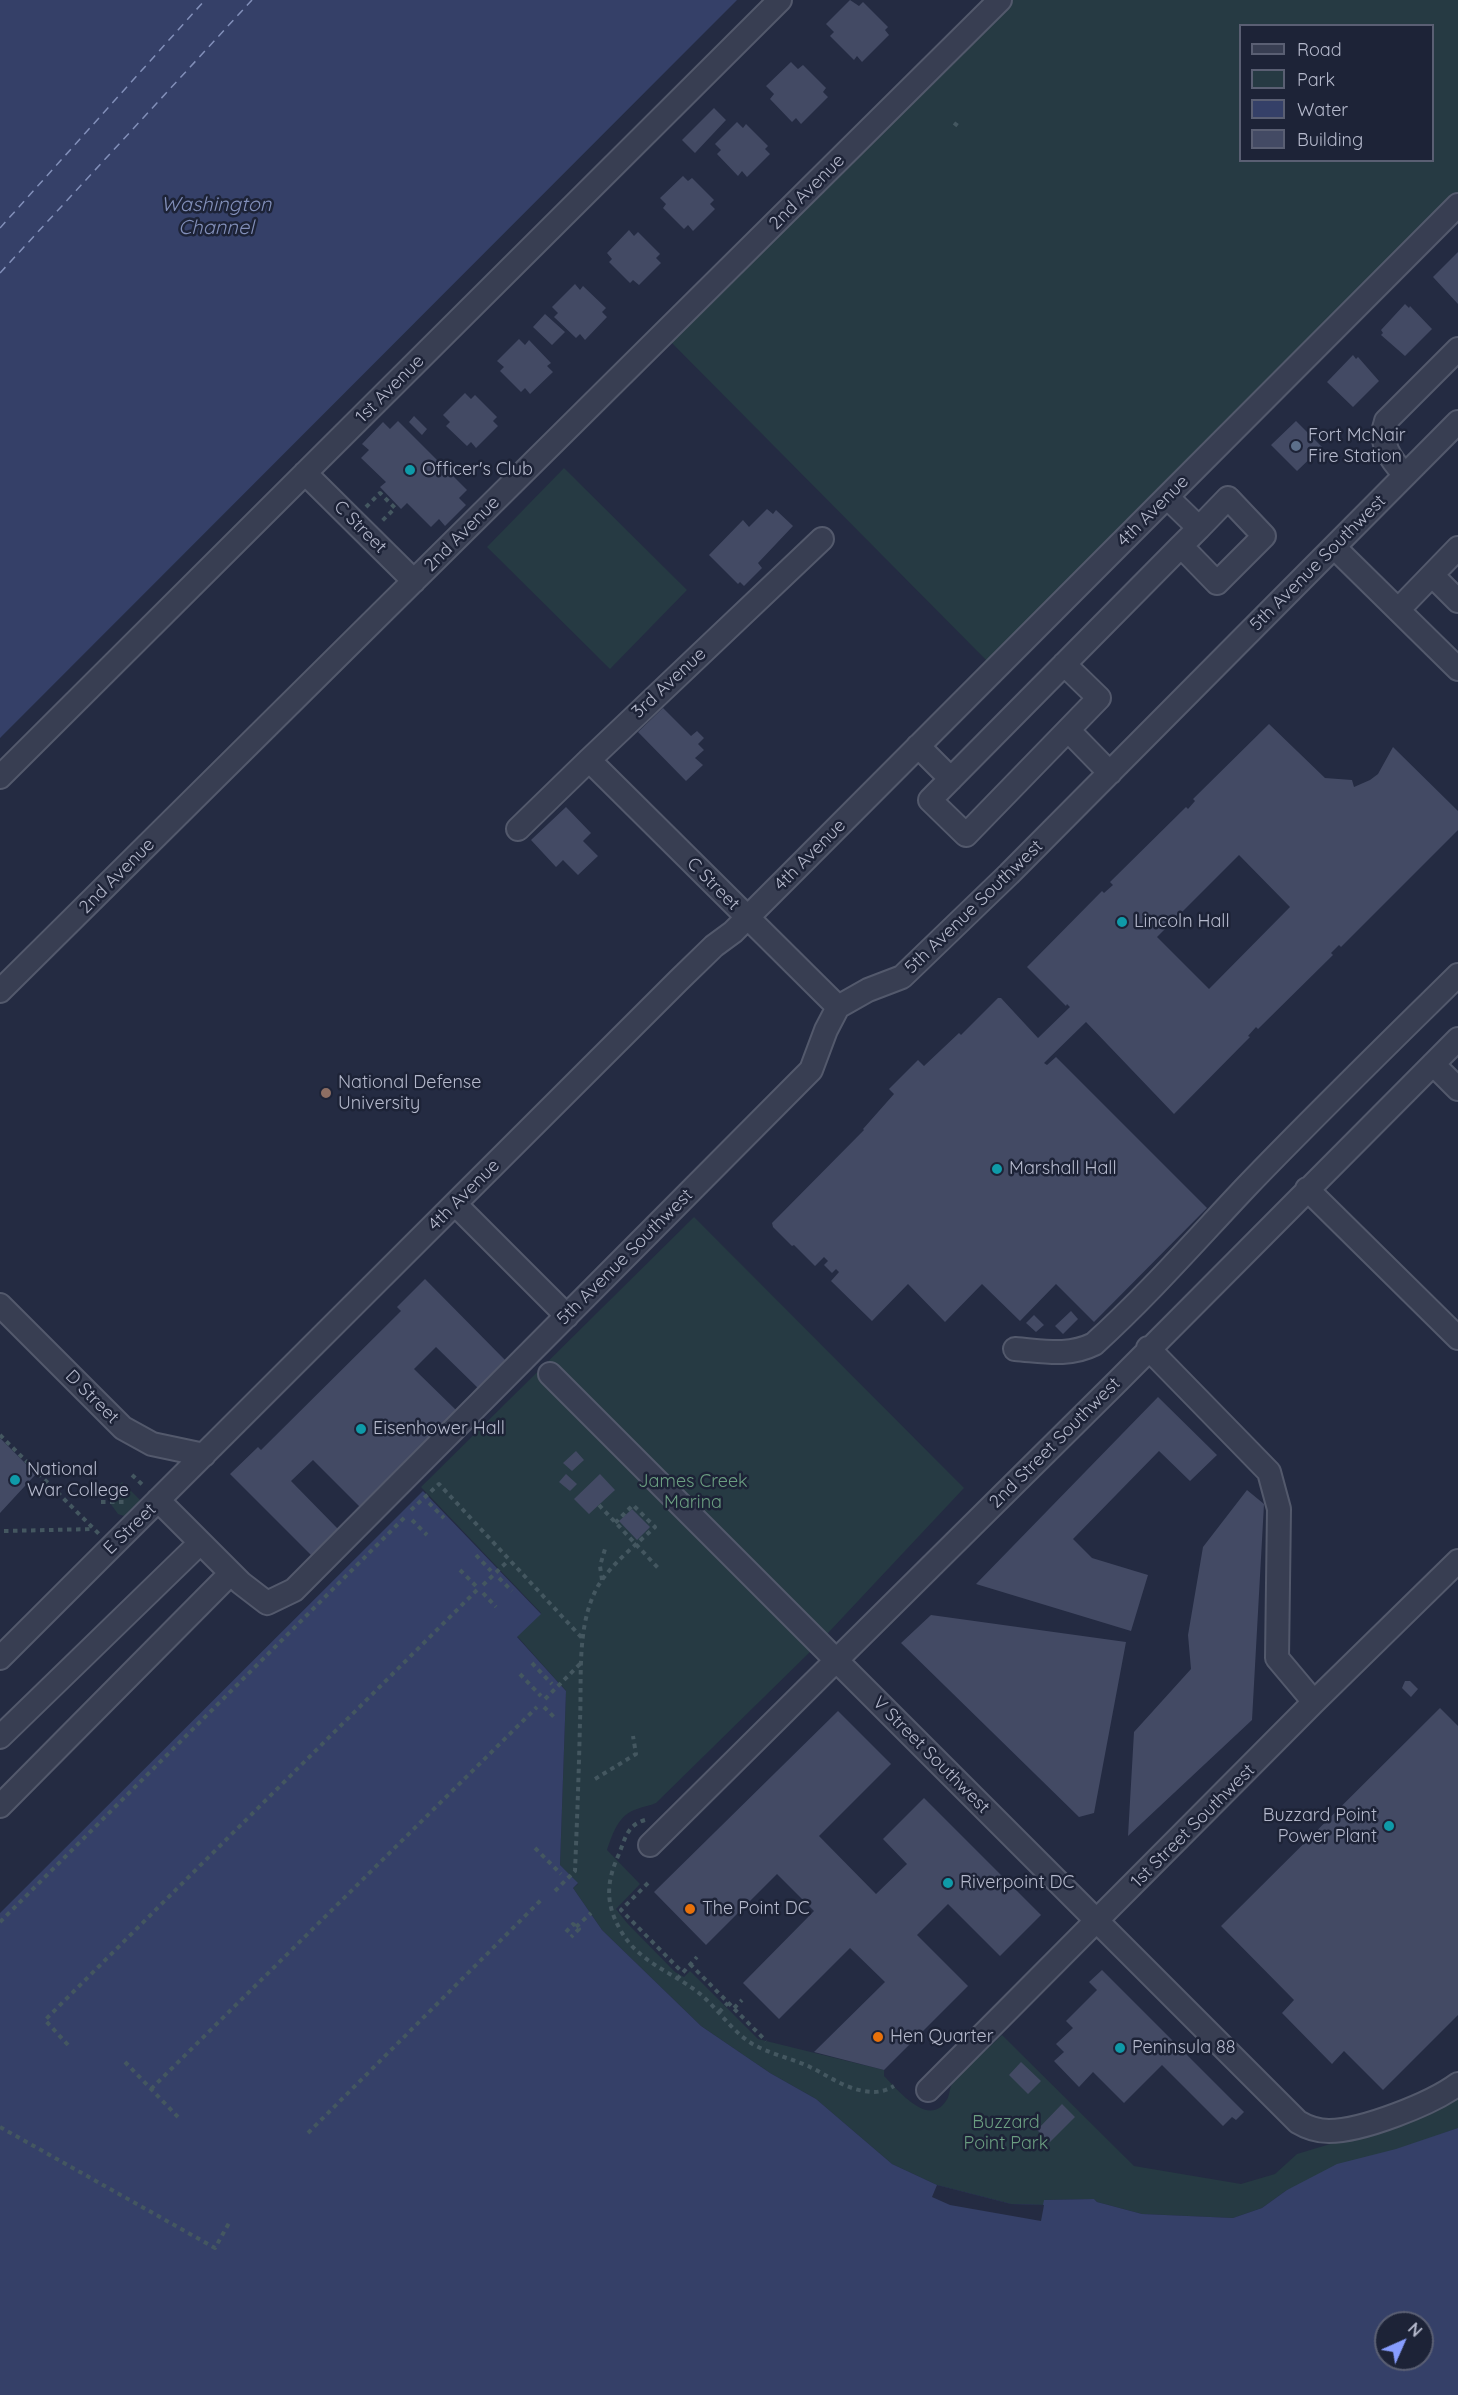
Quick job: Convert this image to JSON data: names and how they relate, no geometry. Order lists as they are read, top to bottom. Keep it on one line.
{"streets":{"street":["2nd Avenue","1st Avenue","4th Avenue","C Street","5th Avenue Southwest","3rd Avenue","D Street","2nd Street Southwest","E Street","V Street Southwest","1st Street Southwest"]},"crossings":[["2nd Avenue","C Street"],["1st Avenue","C Street"],["4th Avenue","C Street"],["4th Avenue","D Street"],["4th Avenue","E Street"],["C Street","5th Avenue Southwest"],["C Street","3rd Avenue"],["5th Avenue Southwest","E Street"],["2nd Street Southwest","V Street Southwest"],["V Street Southwest","1st Street Southwest"]],"water":["Washington Channel"],"parks":["James Creek Marina","Buzzard Point Park"],"places":["Fort McNair Fire Station","Officer's Club","Lincoln Hall","National Defense University","Marshall Hall","Eisenhower Hall","National War College","Buzzard Point Power Plant","Riverpoint DC","The Point DC","Hen Quarter","Peninsula 88"],"legend":["Road","Park","Water","Building"],"north":"top right"}
